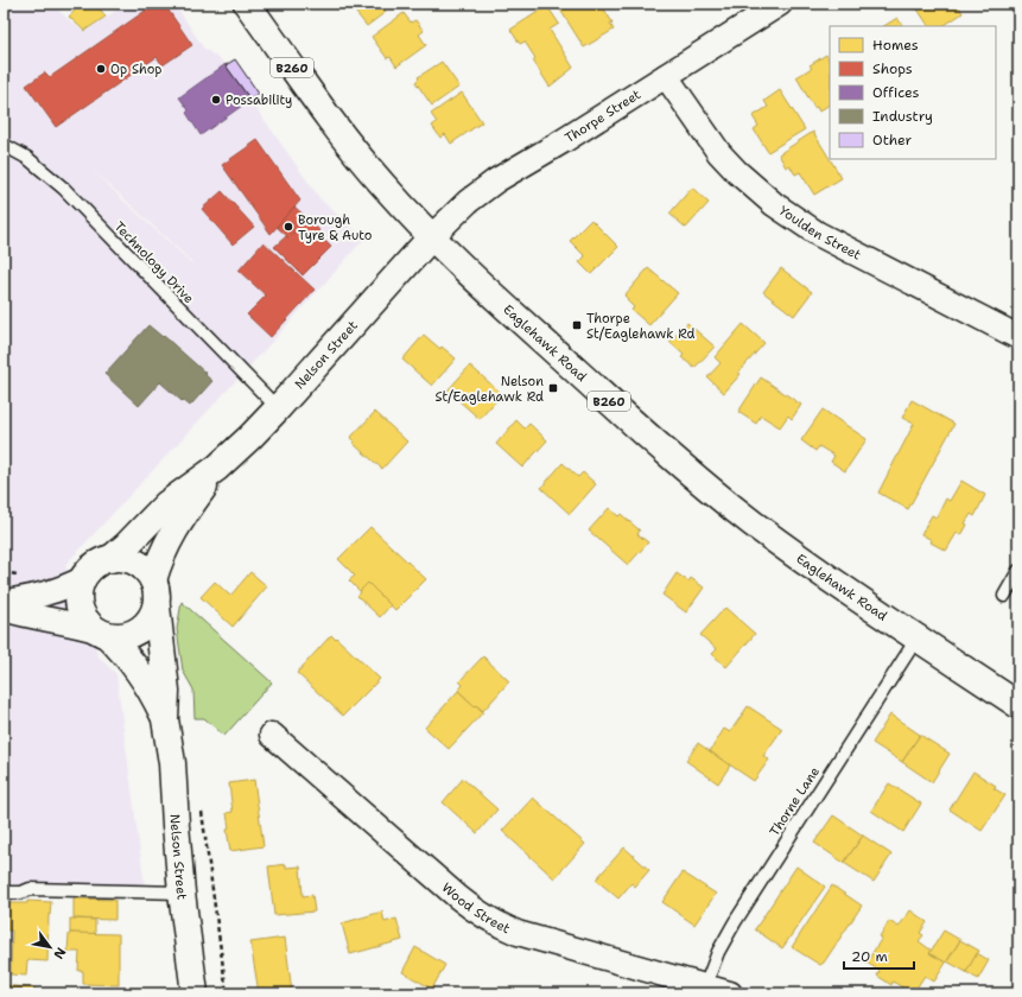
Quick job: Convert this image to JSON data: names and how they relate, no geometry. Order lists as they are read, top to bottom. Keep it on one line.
{"streets":{"street":["B260","Thorpe Street","Youlden Street","Eaglehawk Road","Nelson Street","Wood Street"],"lane":["Technology Drive","Thorne Lane"]},"crossings":[["Thorpe Street","Youlden Street"],["Thorpe Street","Eaglehawk Road"],["Thorpe Street","Nelson Street"],["Technology Drive","Nelson Street"],["Eaglehawk Road","Nelson Street"],["Eaglehawk Road","Thorne Lane"],["Thorne Lane","Wood Street"]],"places":{"other":["Op Shop","Possability","Borough Tyre & Auto"],"transit":["Thorpe St/Eaglehawk Rd","Nelson St/Eaglehawk Rd"]},"legend":["Homes","Shops","Offices","Industry","Other"],"scale_bar":"20 m","north":"bottom right"}
